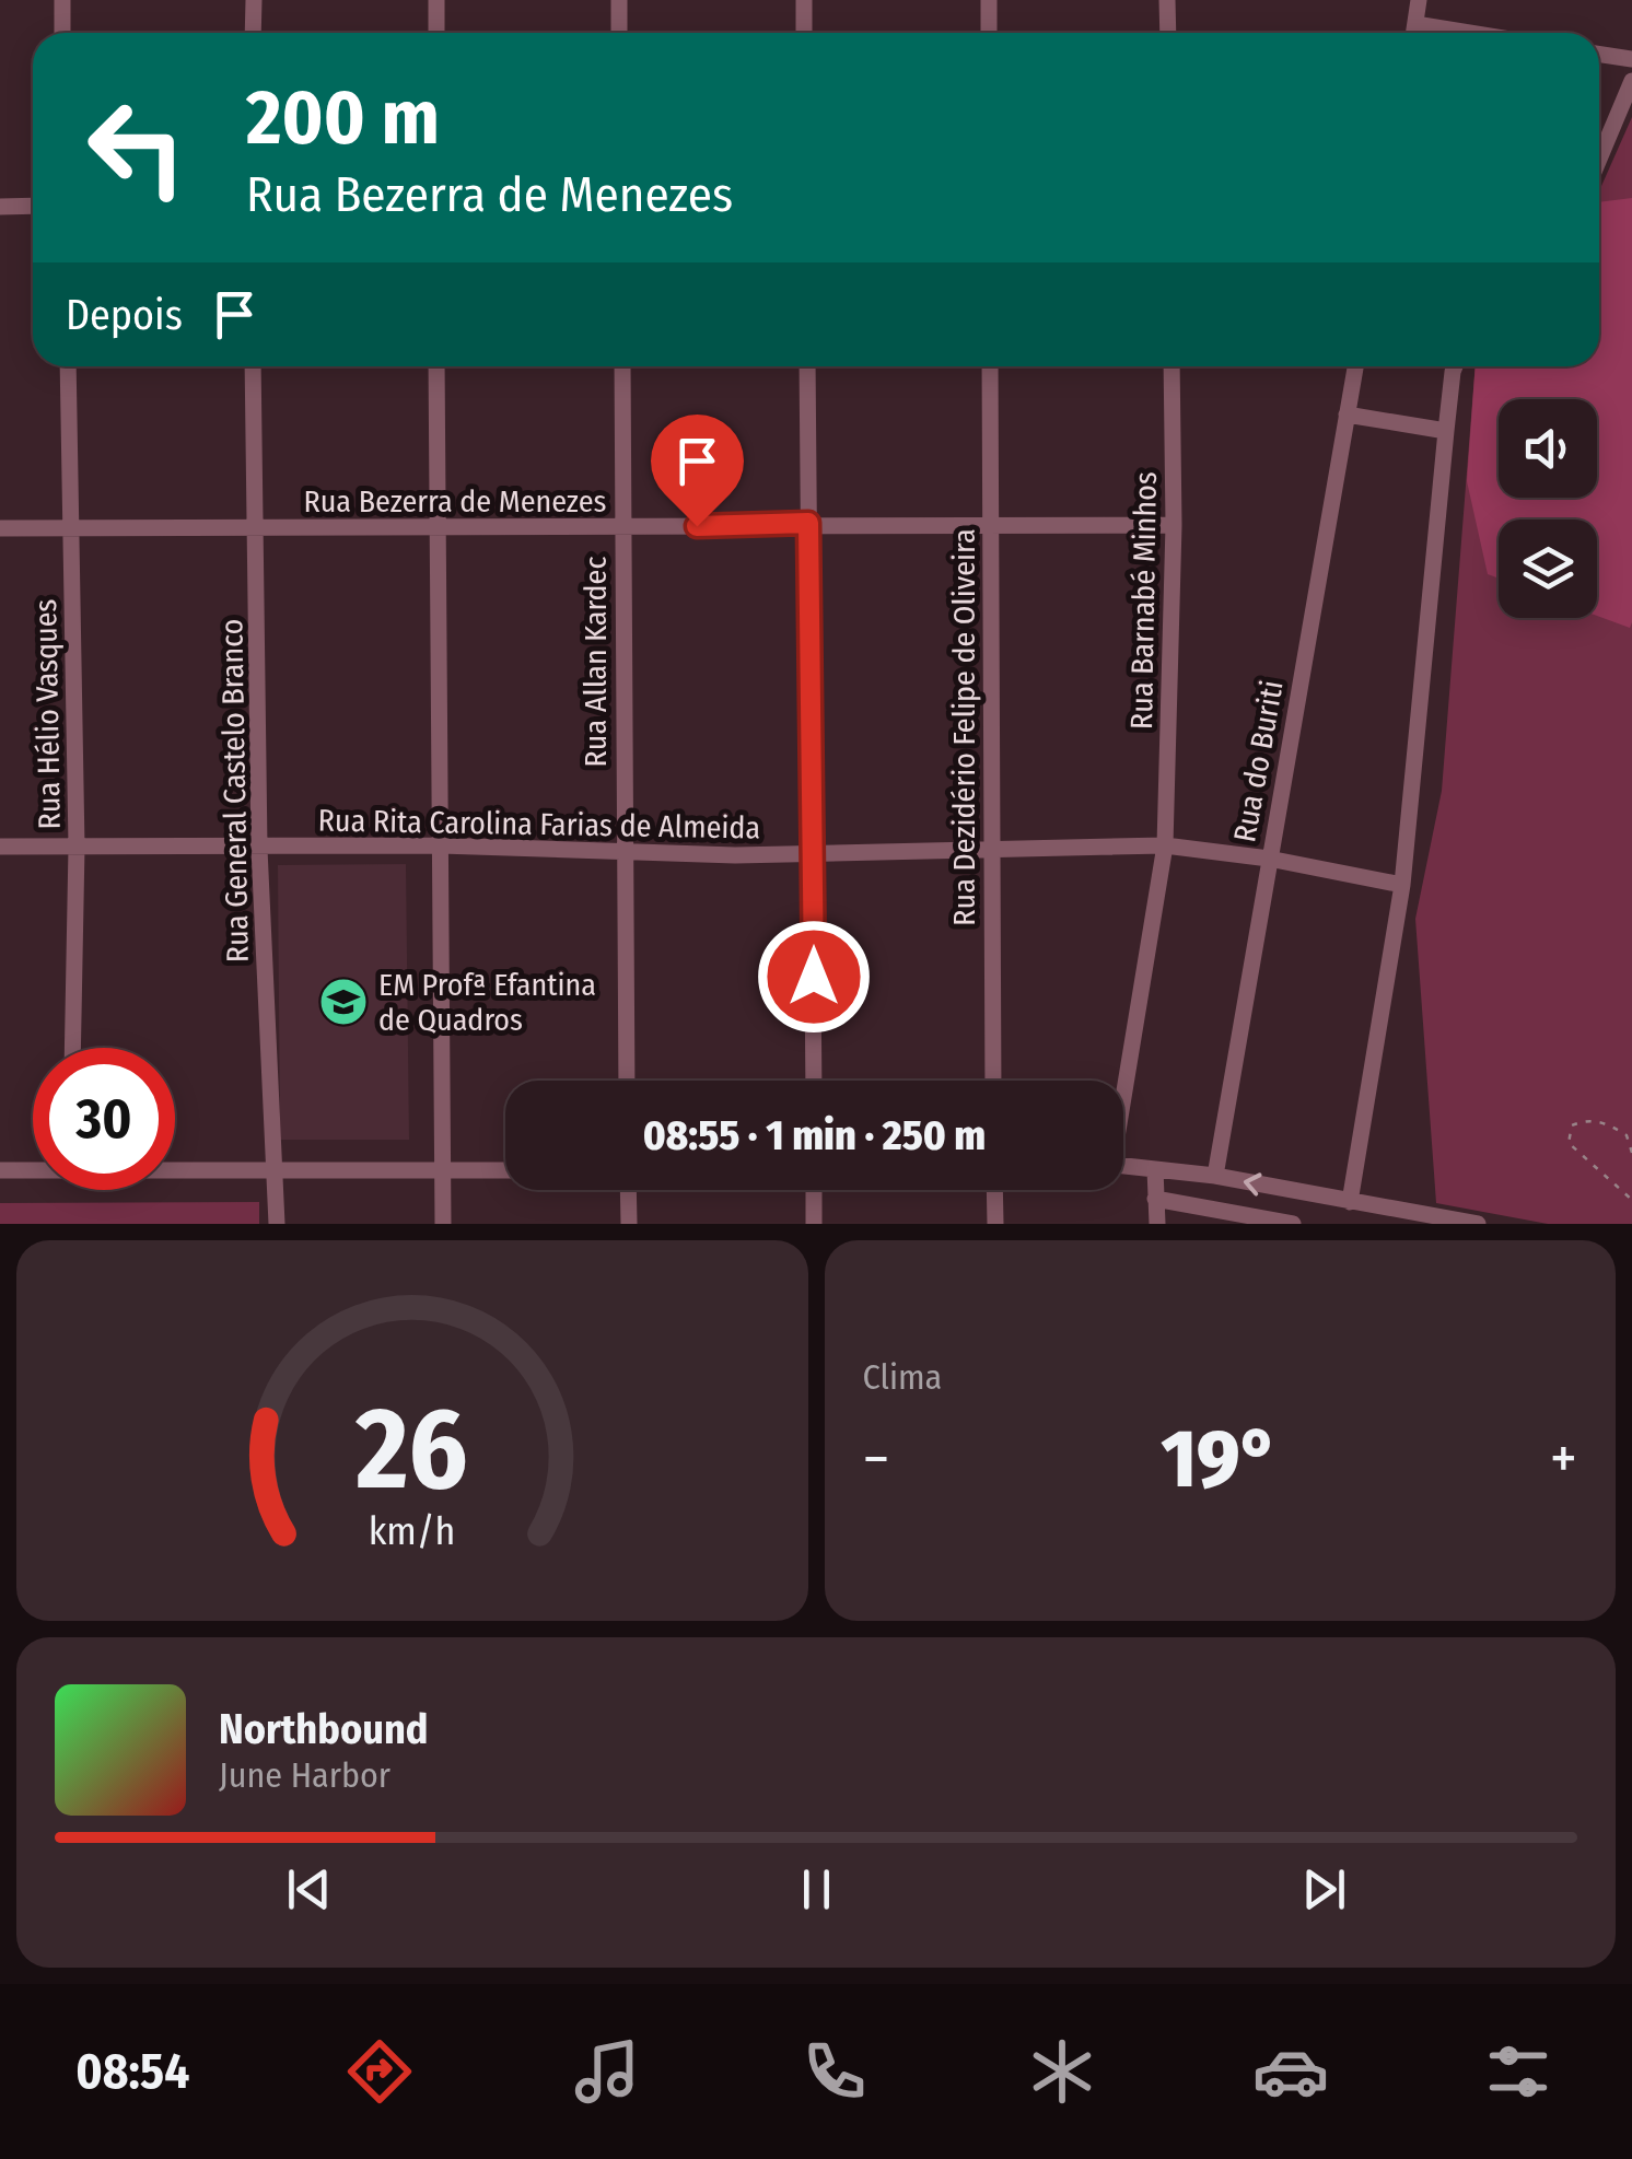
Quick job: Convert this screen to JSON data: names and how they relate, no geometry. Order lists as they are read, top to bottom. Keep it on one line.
{"streets":{"street":["Rua Bezerra de Menezes","Rua Barnabé Minhos","Rua Allan Kardec","Rua Hélio Vasques","Rua Dezidério Felipe de Oliveira","Rua do Buriti","Rua General Castelo Branco","Rua Rita Carolina Farias de Almeida"]},"crossings":[["Rua Bezerra de Menezes","Rua Barnabé Minhos"],["Rua Bezerra de Menezes","Rua Allan Kardec"],["Rua Bezerra de Menezes","Rua Hélio Vasques"],["Rua Bezerra de Menezes","Rua Dezidério Felipe de Oliveira"],["Rua Bezerra de Menezes","Rua General Castelo Branco"],["Rua Barnabé Minhos","Rua Rita Carolina Farias de Almeida"],["Rua Allan Kardec","Rua Rita Carolina Farias de Almeida"],["Rua Hélio Vasques","Rua Rita Carolina Farias de Almeida"],["Rua Dezidério Felipe de Oliveira","Rua Rita Carolina Farias de Almeida"],["Rua do Buriti","Rua Rita Carolina Farias de Almeida"],["Rua General Castelo Branco","Rua Rita Carolina Farias de Almeida"]],"places":{"school or university":["EM Profª Efantina de Quadros"]},"page":{"turn":["200 m","Rua Bezerra de Menezes"],"then":"Depois","limit":"30","trip":"08:55 · 1 min · 250 m","tile":"Clima","heat":["−","19°","+"],"song":["Northbound","June Harbor"],"tabs":"08:54","gauge":["26","km/h"]}}
